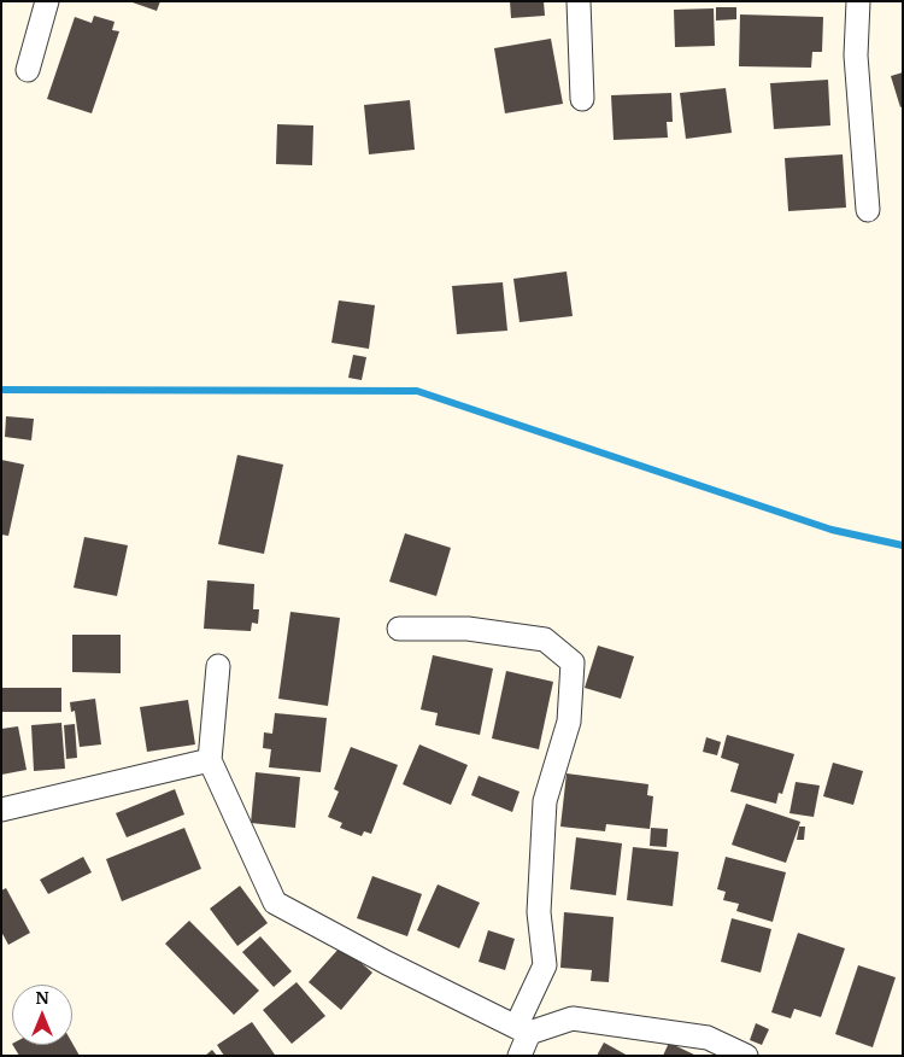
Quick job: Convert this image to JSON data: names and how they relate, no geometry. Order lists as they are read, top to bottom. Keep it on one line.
{"north":"top"}
